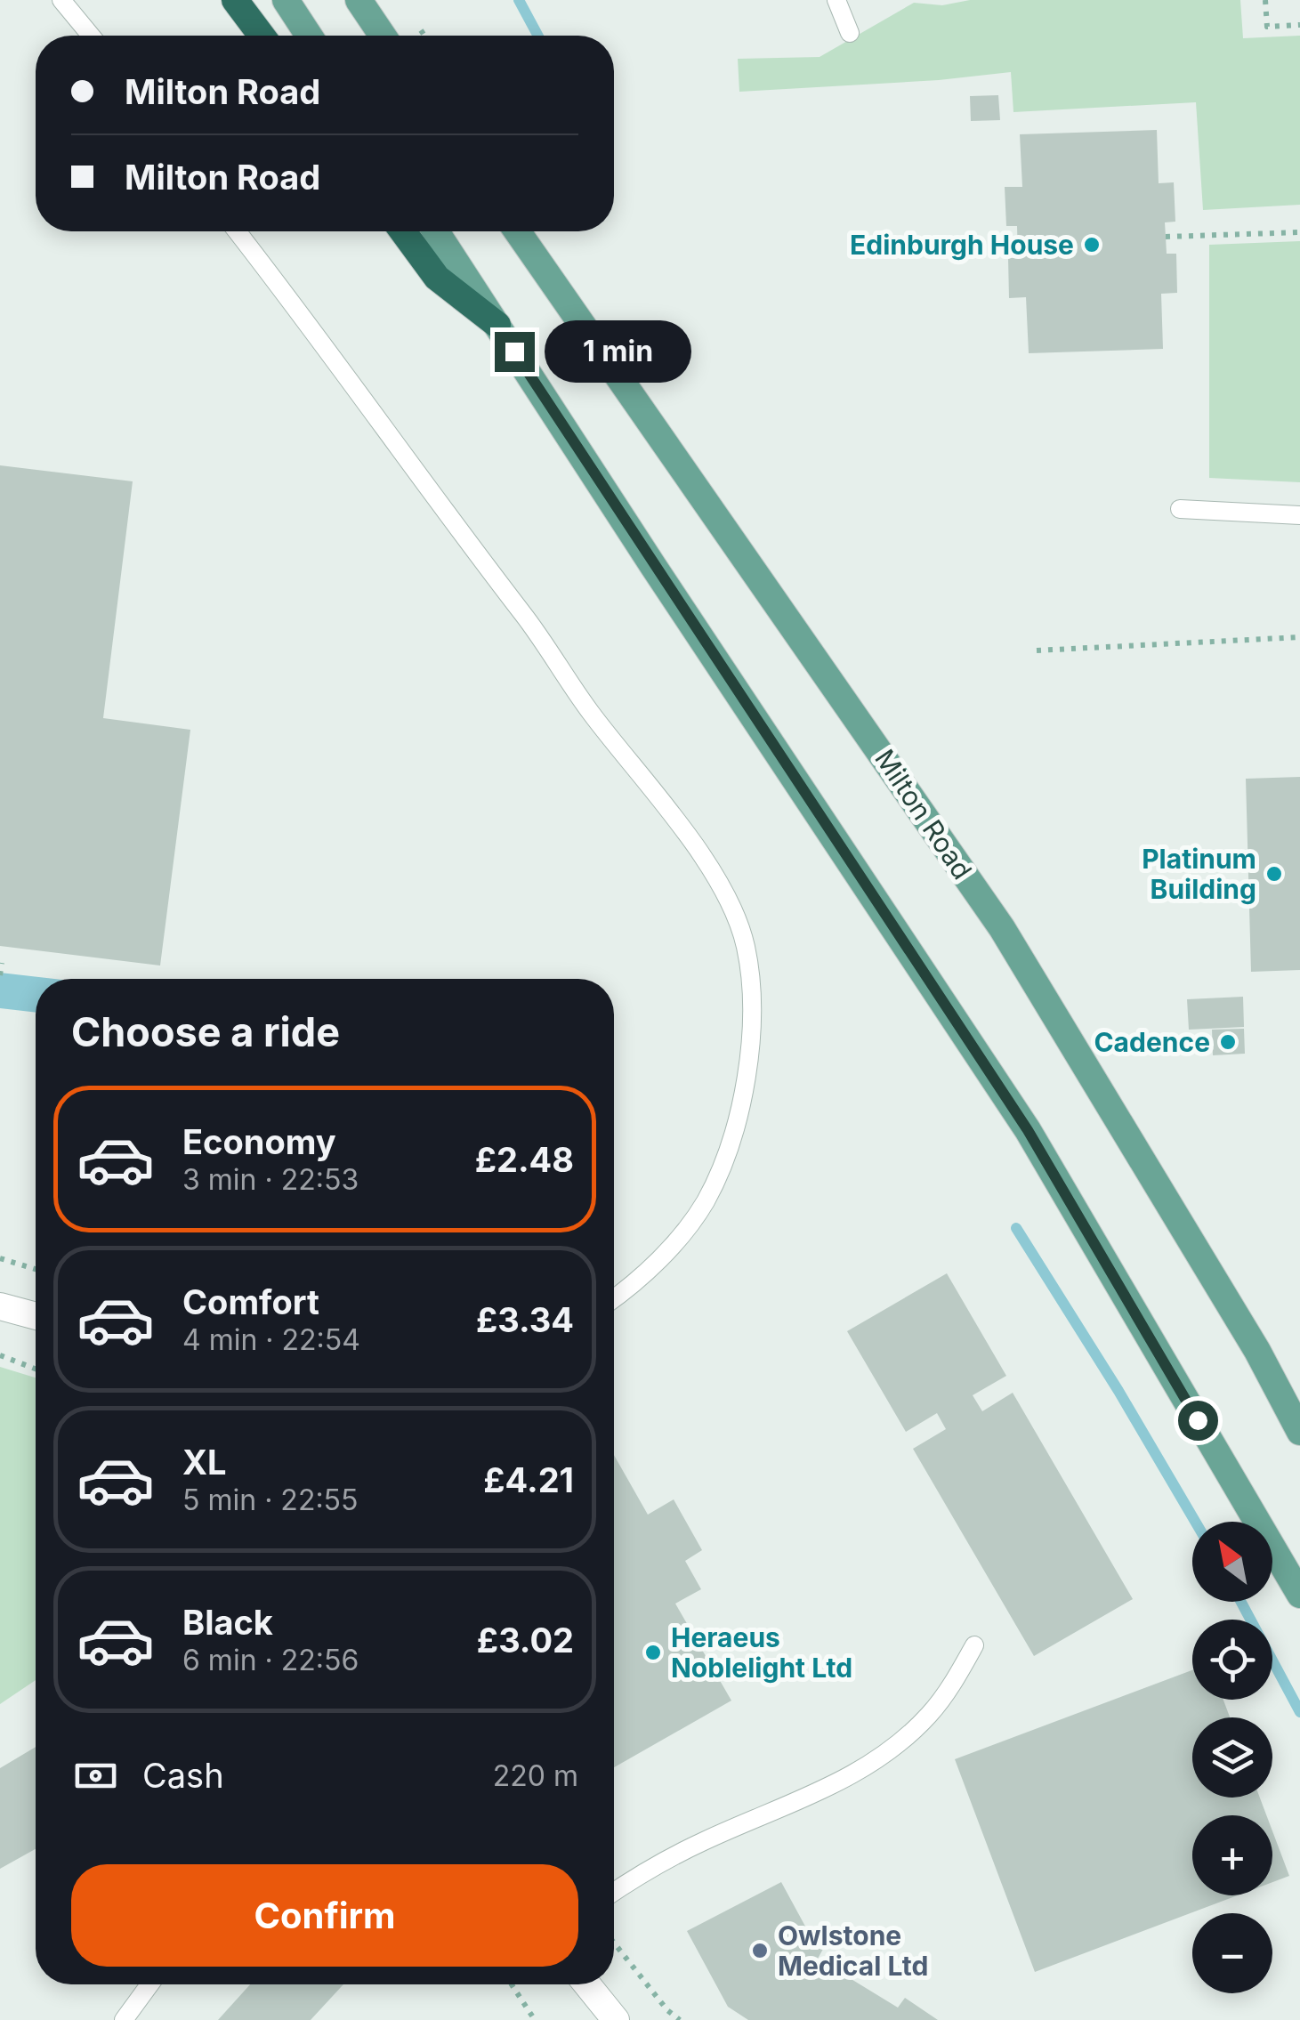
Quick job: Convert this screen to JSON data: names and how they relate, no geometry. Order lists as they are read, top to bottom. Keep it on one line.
{"streets":{"main road":["Milton Road"]},"places":["Edinburgh House","Platinum Building","Cadence","Heraeus Noblelight Ltd","Owlstone Medical Ltd"],"north":"top left","page":{"banner":["Milton Road","Milton Road"],"bubble":"1 min","heading":"Choose a ride","list":[{"name":"Economy","note":"3 min · 22:53","value":"£2.48"},{"name":"Comfort","note":"4 min · 22:54","value":"£3.34"},{"name":"XL","note":"5 min · 22:55","value":"£4.21"},{"name":"Black","note":"6 min · 22:56","value":"£3.02"}],"map_buttons":["+","−"],"pay":["Cash","220 m"],"buttons":"Confirm"}}
